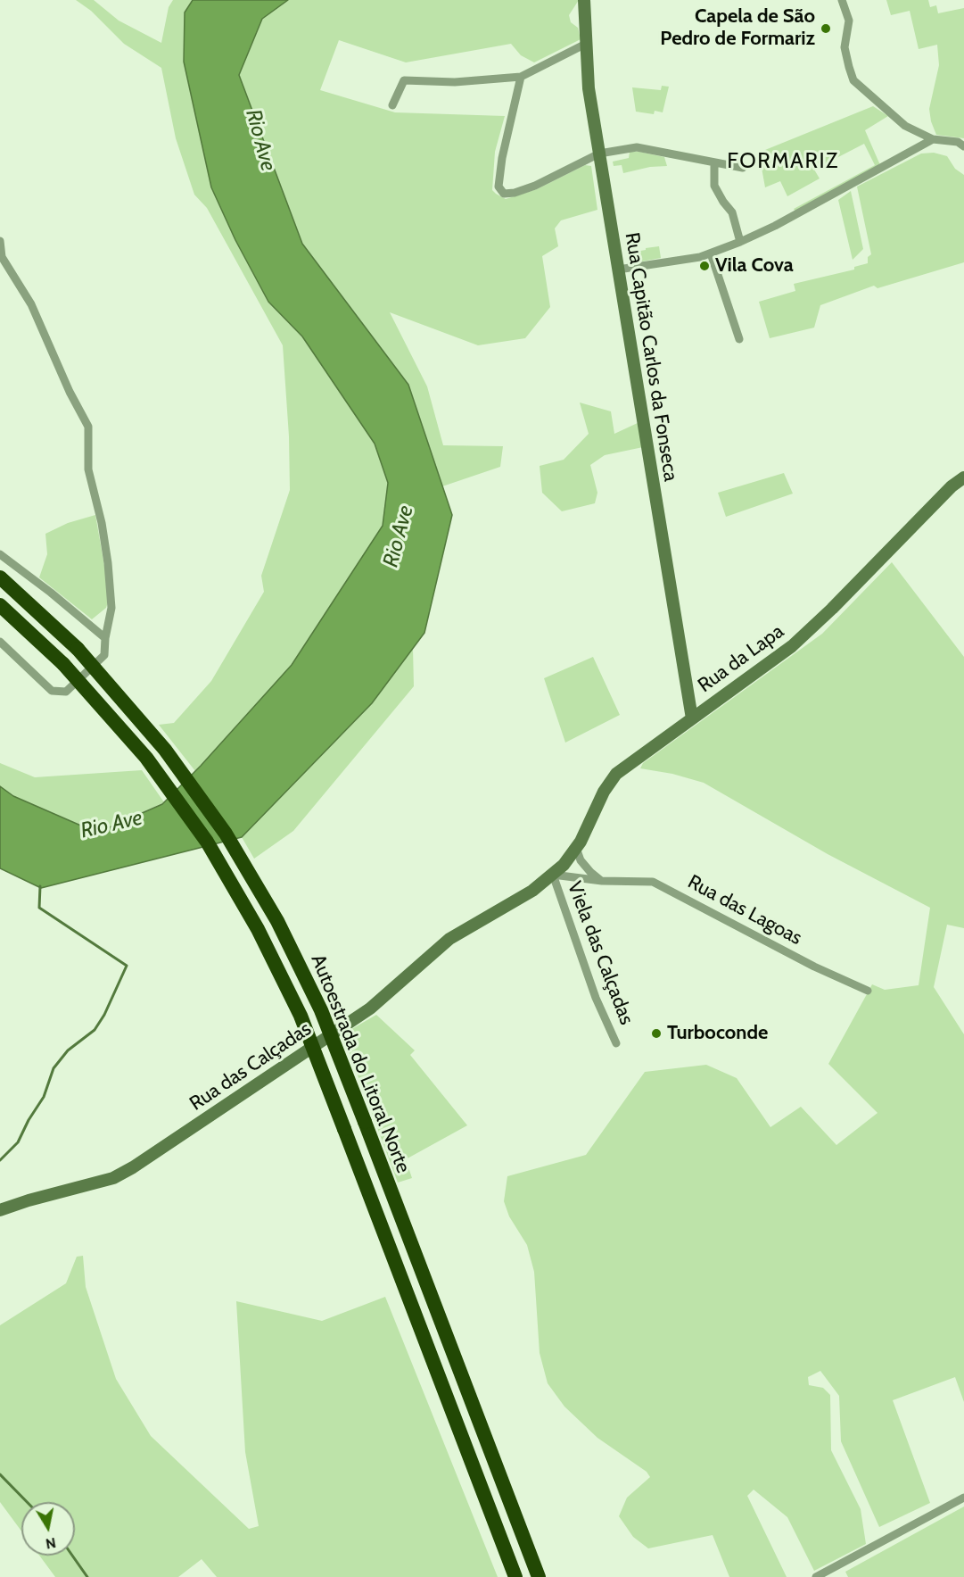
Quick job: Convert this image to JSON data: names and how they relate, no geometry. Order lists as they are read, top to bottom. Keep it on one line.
{"streets":{"highway":["Autoestrada do Litoral Norte"],"main road":["Rua Capitão Carlos da Fonseca","Rua da Lapa","Rua das Calçadas"],"street":["Rua das Lagoas","Viela das Calçadas"]},"crossings":[["Rua Capitão Carlos da Fonseca","Rua da Lapa"],["Rua da Lapa","Rua das Lagoas"],["Rua da Lapa","Viela das Calçadas"],["Rua da Lapa","Rua das Calçadas"],["Rua das Lagoas","Viela das Calçadas"],["Rua das Lagoas","Rua das Calçadas"],["Viela das Calçadas","Rua das Calçadas"]],"districts":["FORMARIZ"],"water":["Rio Ave"],"places":["Capela de São Pedro de Formariz","Vila Cova","Turboconde"],"north":"bottom"}
